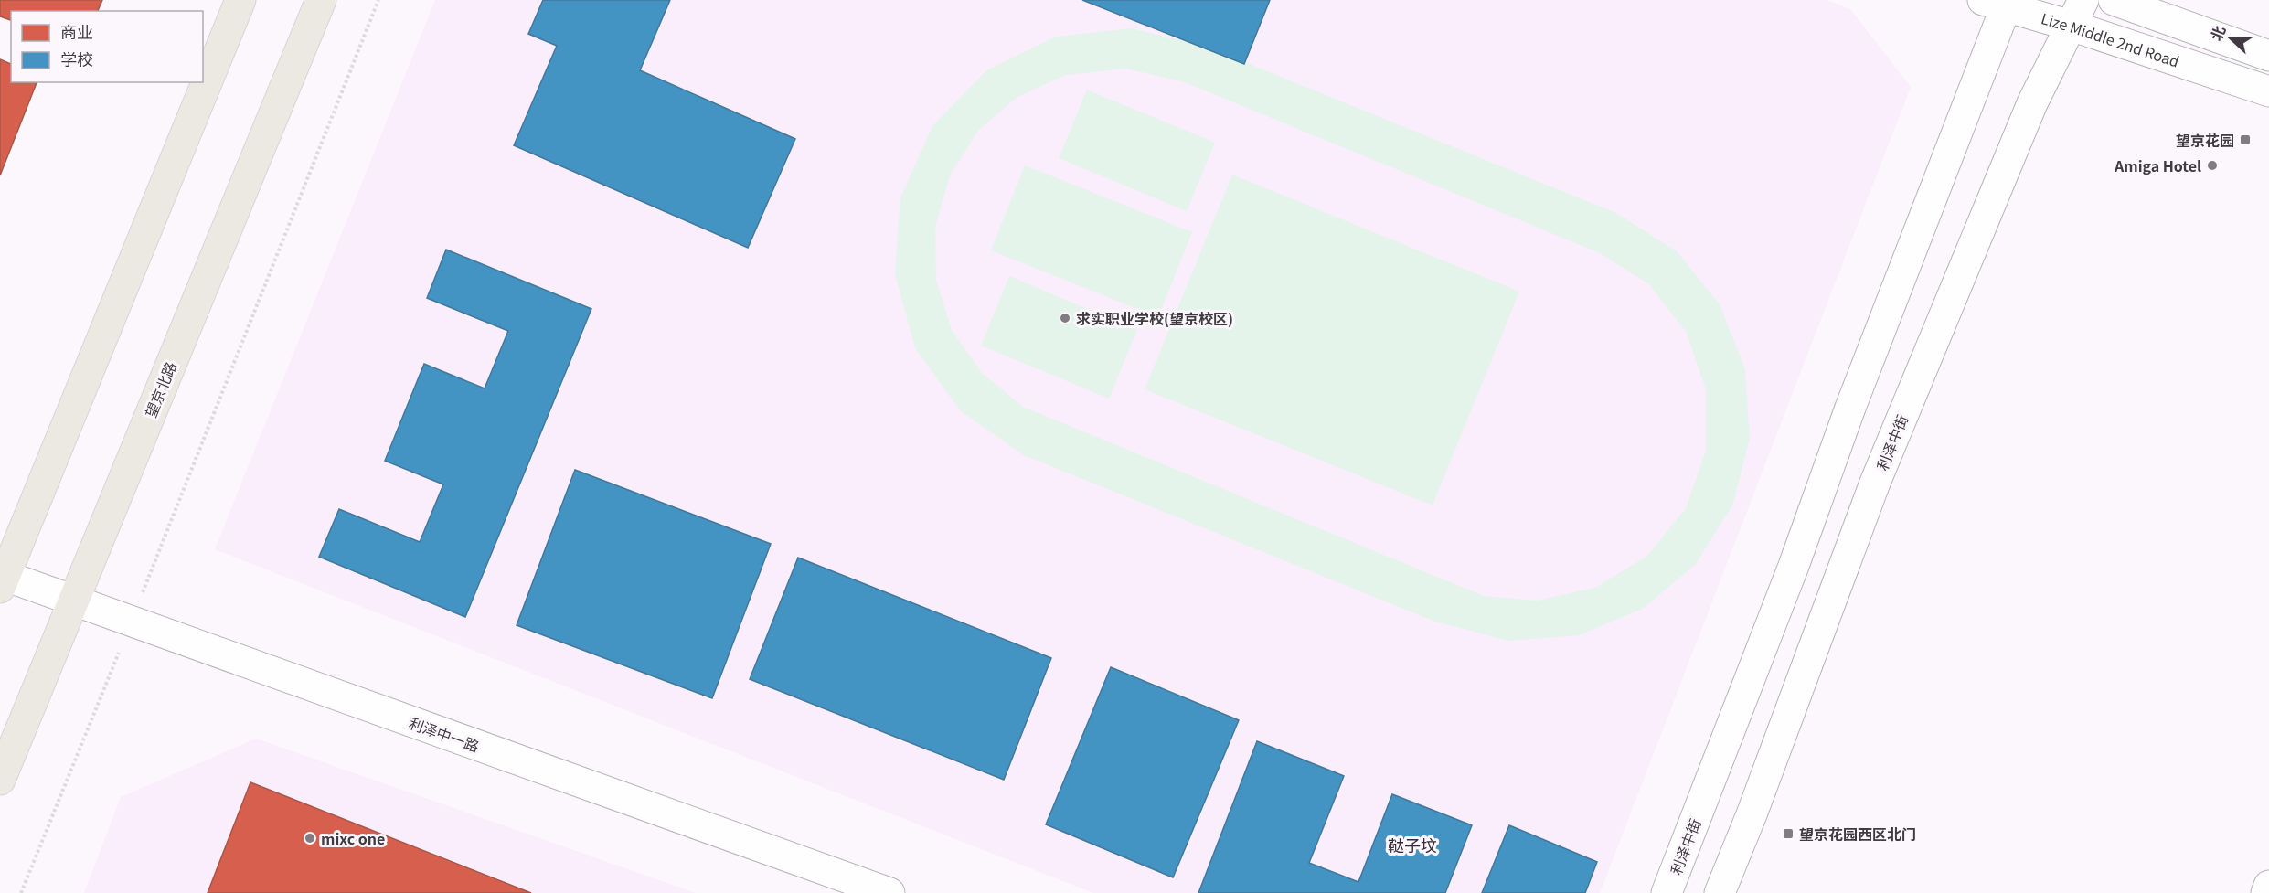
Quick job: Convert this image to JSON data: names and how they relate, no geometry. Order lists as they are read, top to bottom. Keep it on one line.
{"streets":{"main road":["望京北路"],"street":["Lize Middle 2nd Road","利泽中街","利泽中一路"]},"crossings":[["Lize Middle 2nd Road","利泽中街"],["望京北路","利泽中一路"]],"districts":["鞑子坟"],"places":{"transit":["望京花园","望京花园西区北门"],"other":["Amiga Hotel","求实职业学校(望京校区)","mixc one"]},"legend":["商业","学校"],"north":"left"}
